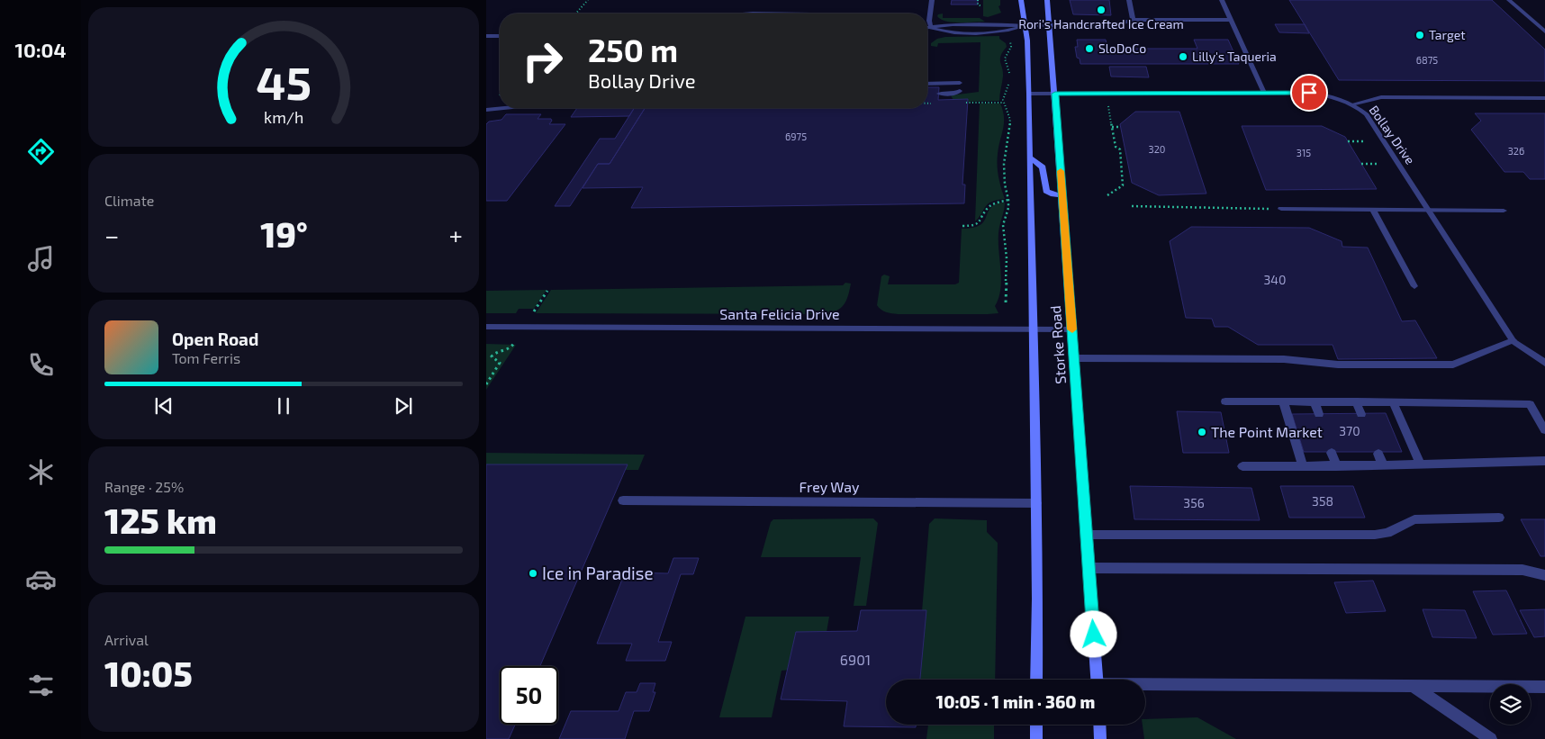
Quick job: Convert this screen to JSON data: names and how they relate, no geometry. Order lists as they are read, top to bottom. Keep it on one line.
{"streets":{"main road":["Storke Road"],"street":["Bollay Drive","Santa Felicia Drive","Frey Way"]},"crossings":[["Bollay Drive","Storke Road"],["Santa Felicia Drive","Storke Road"],["Storke Road","Frey Way"]],"places":["Rori's Handcrafted Ice Cream","Target","SloDoCo","Lilly's Taqueria","The Point Market","Ice in Paradise"],"house_numbers":["6875","6975","320","326","315","340","370","358","356","6901"],"page":{"tabs":"10:04","turn":["250 m","Bollay Drive"],"tile":["Climate",["Range · 25%","125 km"],["Arrival","10:05"]],"heat":["−","19°","+"],"song":["Open Road","Tom Ferris"],"limit":"50","trip":"10:05 · 1 min · 360 m","gauge":["45","km/h"]}}
